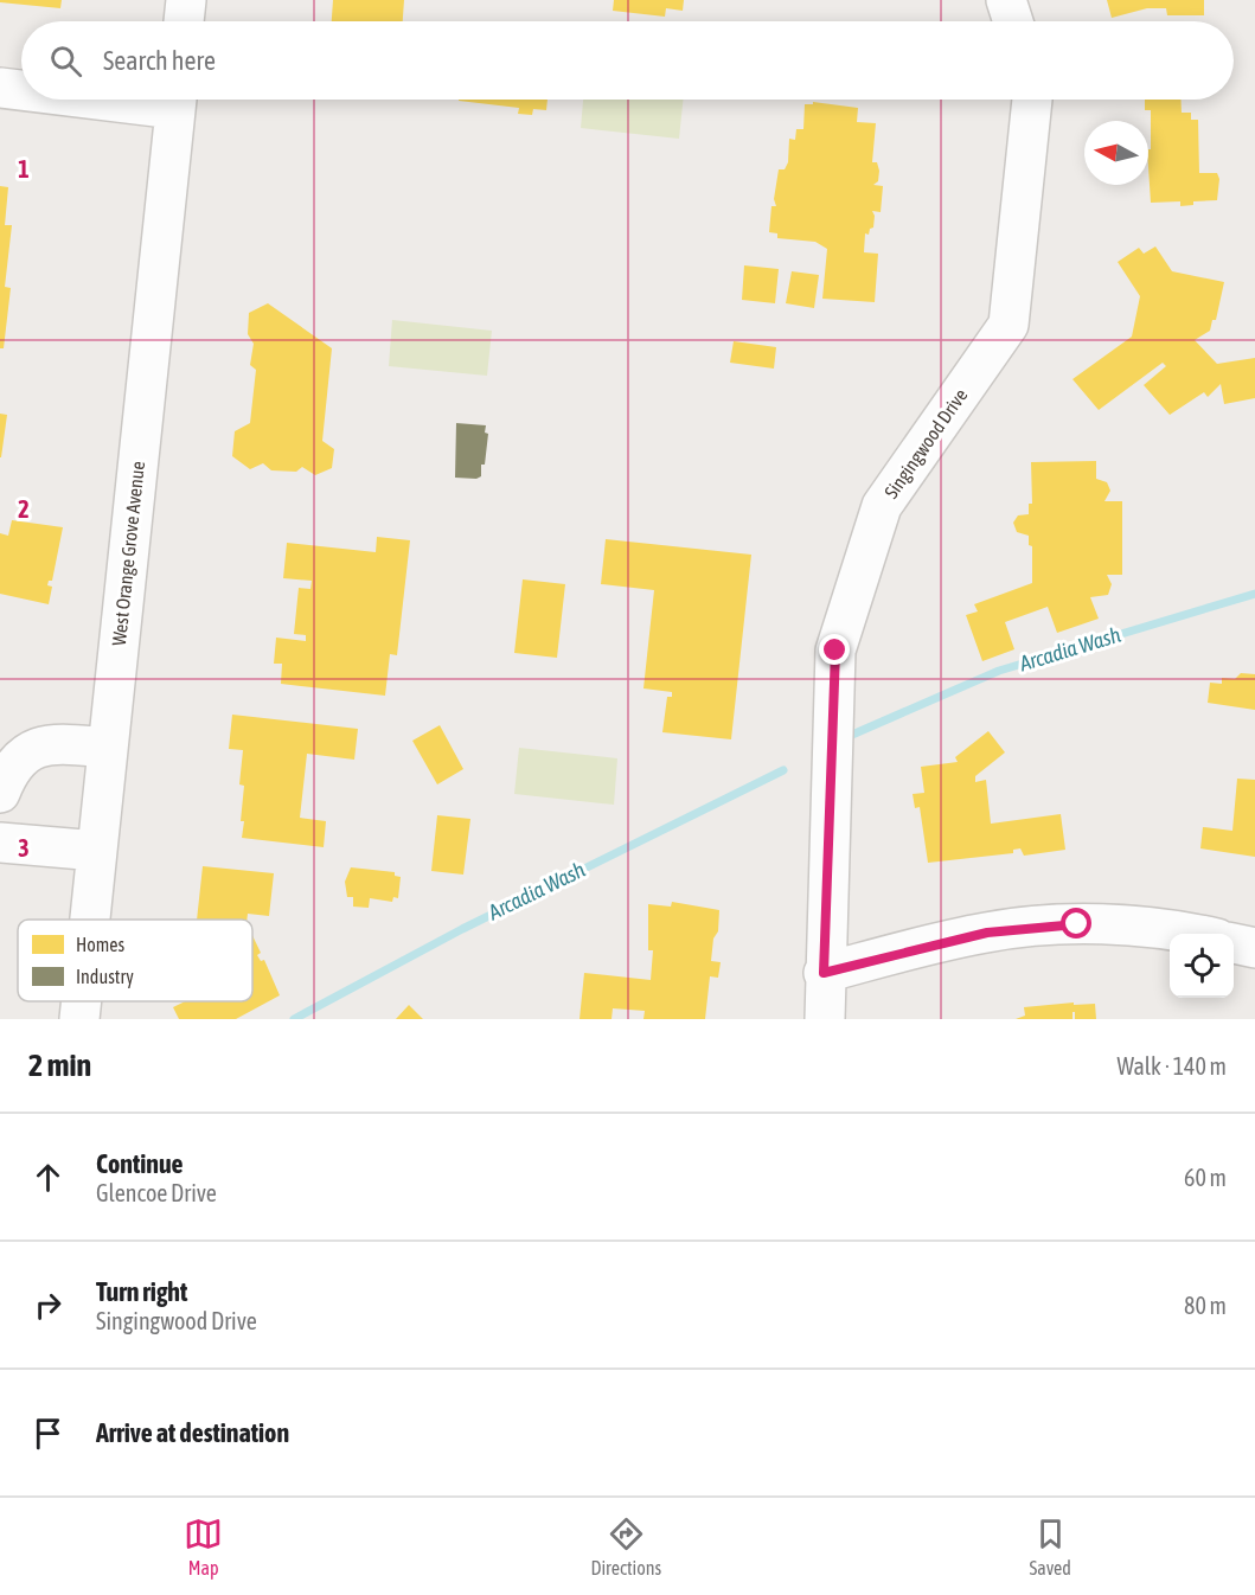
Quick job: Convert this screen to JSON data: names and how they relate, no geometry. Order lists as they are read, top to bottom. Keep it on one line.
{"streets":{"street":["Singingwood Drive","West Orange Grove Avenue"]},"water":["Arcadia Wash"],"legend":["Homes","Industry"],"north":"left","page":{"search":"Search here","heading":["2 min","Walk · 140 m"],"list":[["Continue","Glencoe Drive","60 m"],["Turn right","Singingwood Drive","80 m"],"Arrive at destination"],"nav":["Map","Directions","Saved"]},"grid":{"rows":["1","2","3"]}}
